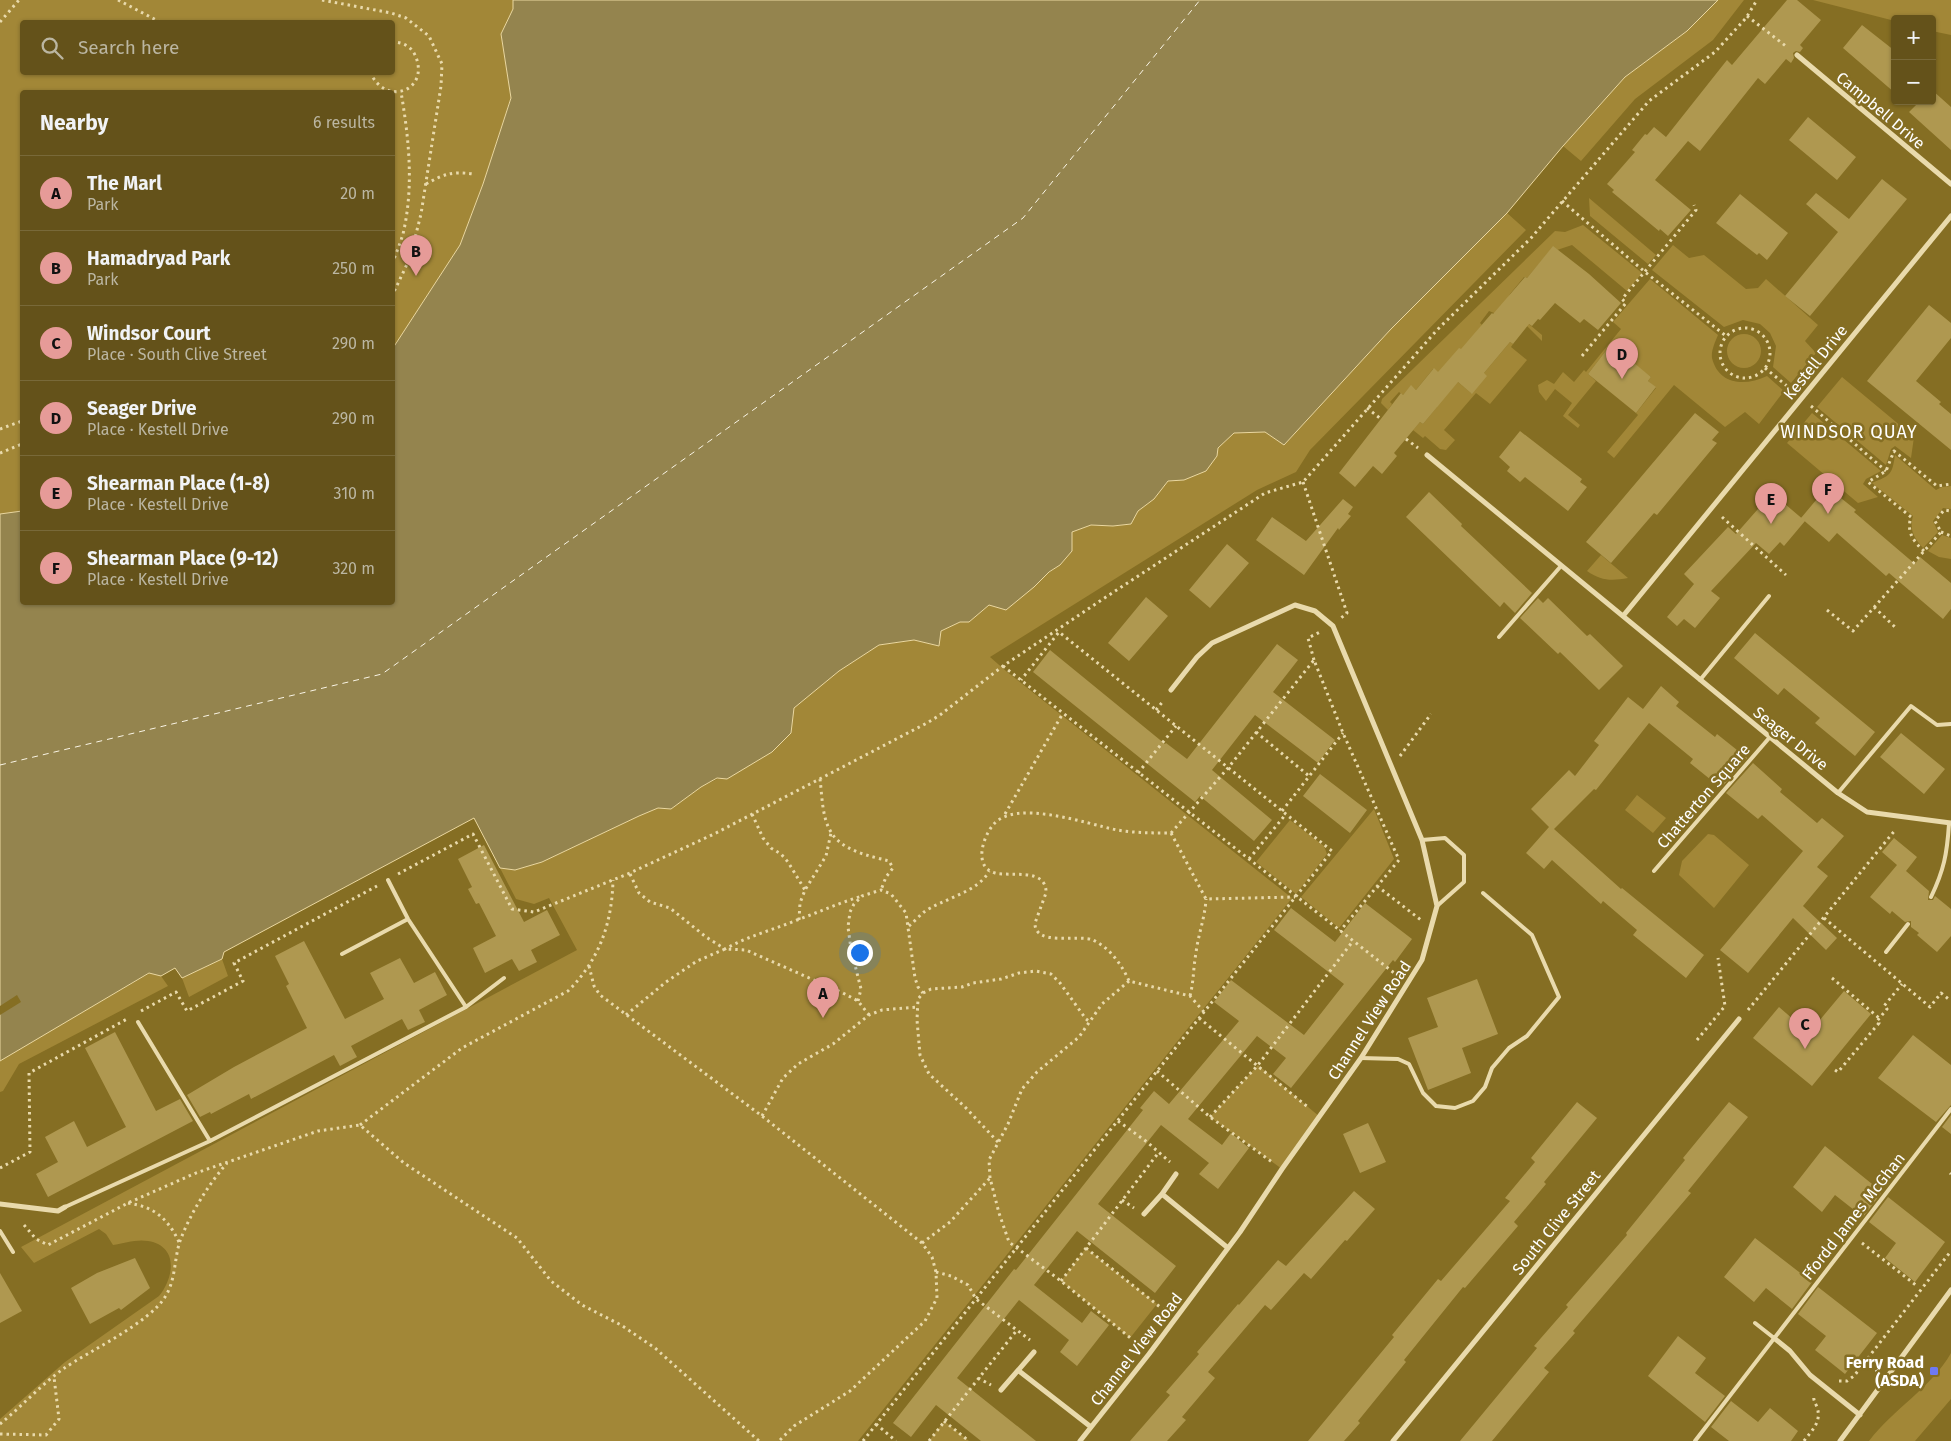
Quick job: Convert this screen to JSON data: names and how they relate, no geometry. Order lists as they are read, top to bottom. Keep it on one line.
{"streets":{"street":["Campbell Drive","Kestell Drive","Seager Drive","Channel View Road","South Clive Street"],"lane":["Chatterton Square","Ffordd James McGhan"]},"crossings":[["Kestell Drive","Seager Drive"],["Seager Drive","Chatterton Square"]],"districts":["WINDSOR QUAY"],"places":{"transit":["Ferry Road (ASDA)"]},"page":{"map_buttons":["+","−"],"search":"Search here","heading":["Nearby","6 results"],"list":[{"mark":"A","name":"The Marl","note":"Park","value":"20 m"},{"mark":"B","name":"Hamadryad Park","note":"Park","value":"250 m"},{"mark":"C","name":"Windsor Court","note":"Place · South Clive Street","value":"290 m"},{"mark":"D","name":"Seager Drive","note":"Place · Kestell Drive","value":"290 m"},{"mark":"E","name":"Shearman Place (1-8)","note":"Place · Kestell Drive","value":"310 m"},{"mark":"F","name":"Shearman Place (9-12)","note":"Place · Kestell Drive","value":"320 m"}],"pins":["B","D","F","E","A","C"]}}
